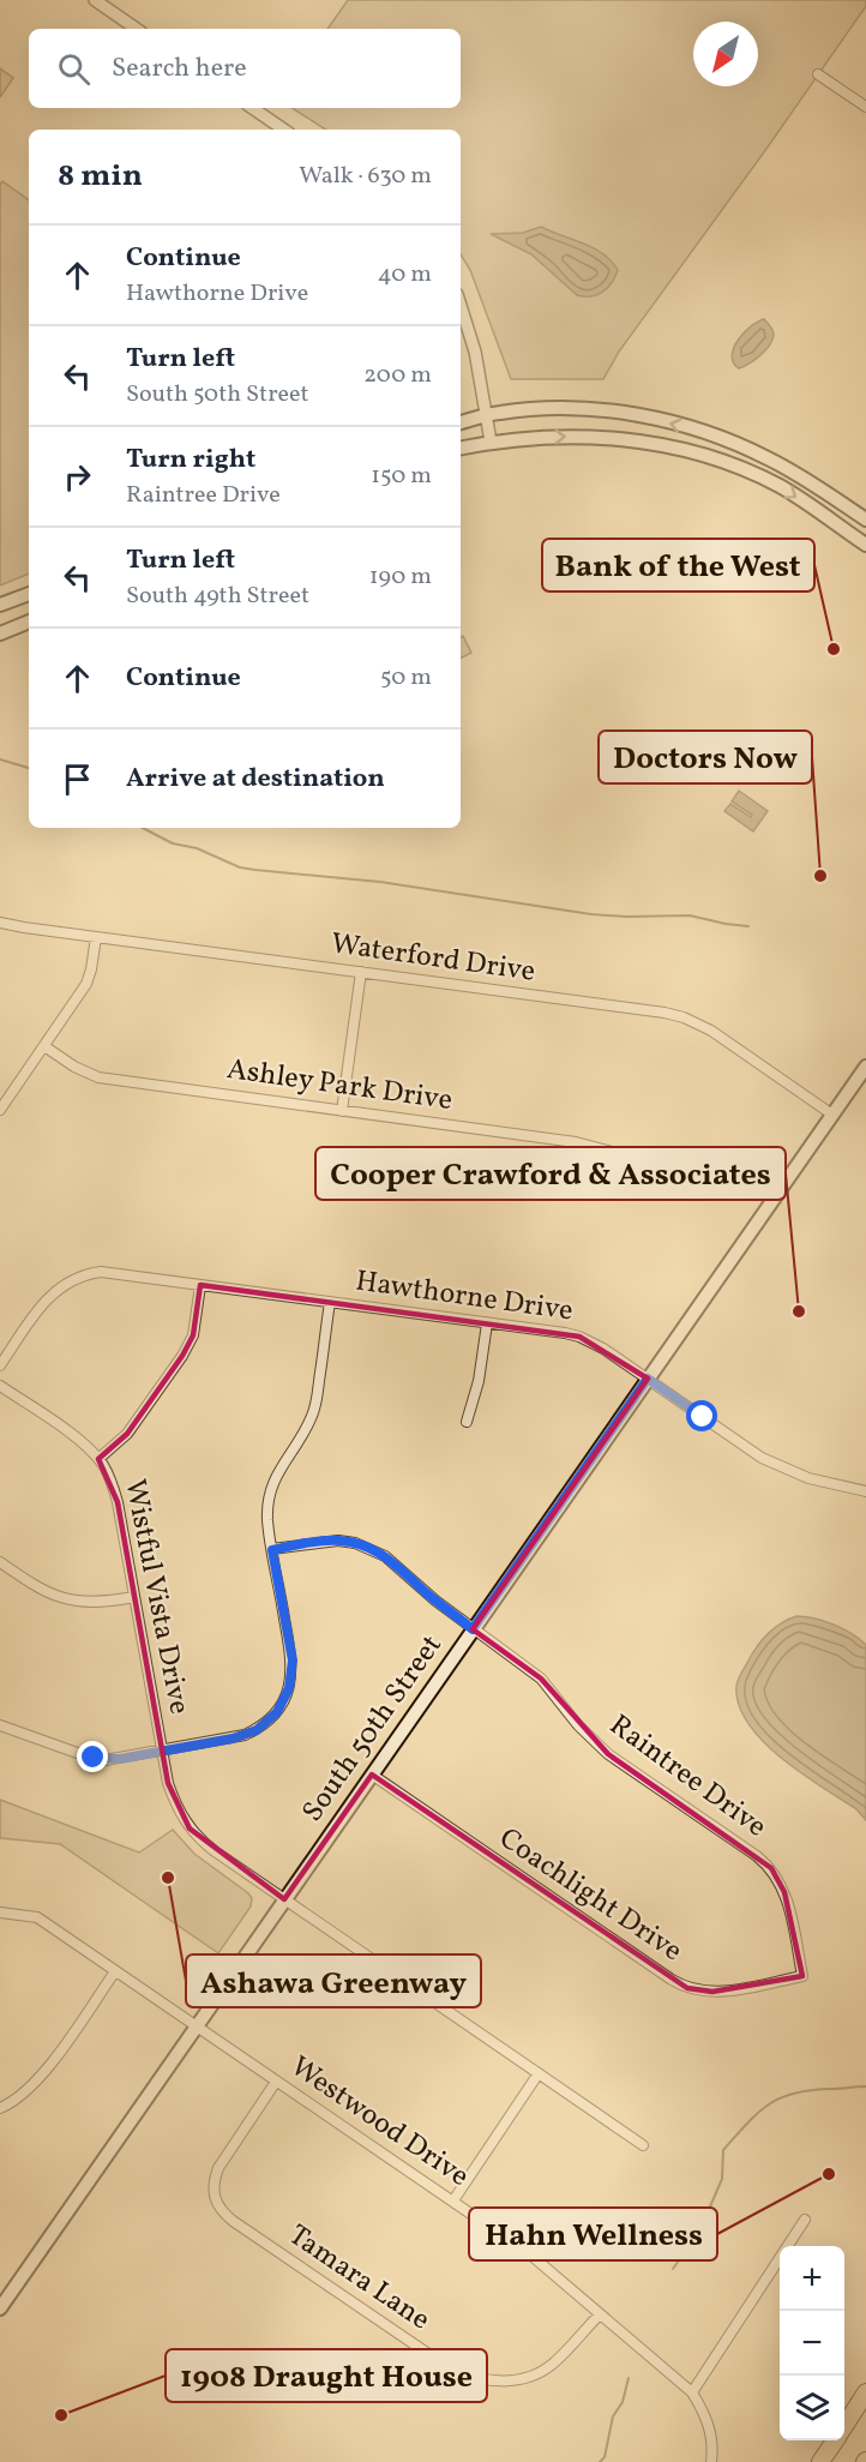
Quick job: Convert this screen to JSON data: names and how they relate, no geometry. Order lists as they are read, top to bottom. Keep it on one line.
{"streets":{"main road":["South 50th Street"],"street":["Waterford Drive","Ashley Park Drive","Hawthorne Drive","Wistful Vista Drive","Raintree Drive","Coachlight Drive","Westwood Drive","Tamara Lane"]},"crossings":[["Waterford Drive","South 50th Street"],["Hawthorne Drive","South 50th Street"],["Wistful Vista Drive","South 50th Street"],["South 50th Street","Raintree Drive"],["South 50th Street","Coachlight Drive"],["South 50th Street","Westwood Drive"],["Raintree Drive","Coachlight Drive"],["Westwood Drive","Tamara Lane"]],"places":["Bank of the West","Doctors Now","Cooper Crawford & Associates","Ashawa Greenway","Hahn Wellness","1908 Draught House"],"north":"bottom left","page":{"search":"Search here","heading":["8 min","Walk · 630 m"],"list":[["Continue","Hawthorne Drive","40 m"],["Turn left","South 50th Street","200 m"],["Turn right","Raintree Drive","150 m"],["Turn left","South 49th Street","190 m"],["Continue","50 m"],"Arrive at destination"],"map_buttons":["+","−"]}}
